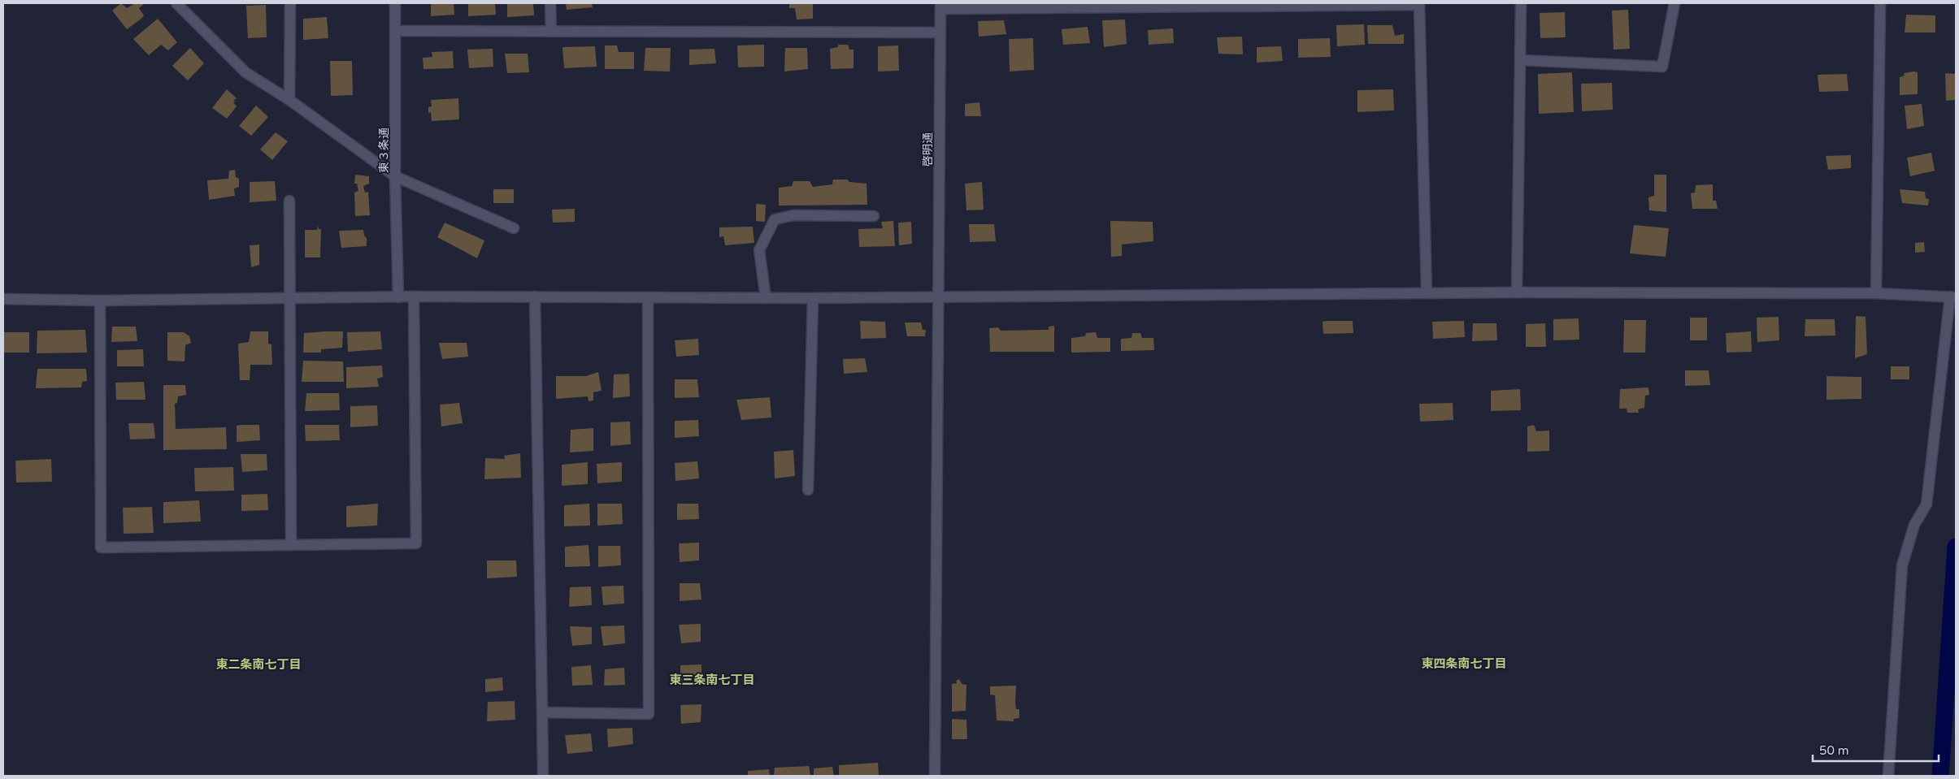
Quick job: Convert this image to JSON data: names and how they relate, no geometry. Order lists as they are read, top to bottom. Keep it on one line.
{"streets":{"street":["啓明通","東３条通"]},"districts":["東四条南七丁目","東二条南七丁目","東三条南七丁目"],"scale_bar":"50 m"}
